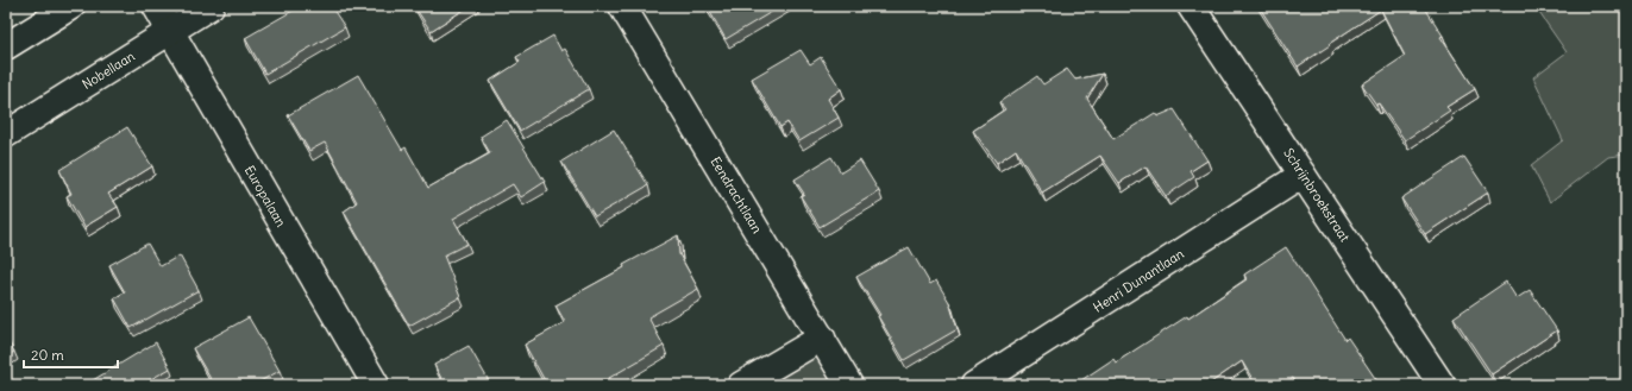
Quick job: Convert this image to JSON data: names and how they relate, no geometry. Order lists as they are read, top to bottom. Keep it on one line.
{"streets":{"street":["Nobellaan","Eendrachtlaan","Schrijnbroekstraat","Europalaan","Henri Dunantlaan"]},"crossings":[["Nobellaan","Europalaan"],["Schrijnbroekstraat","Henri Dunantlaan"]],"scale_bar":"20 m"}
